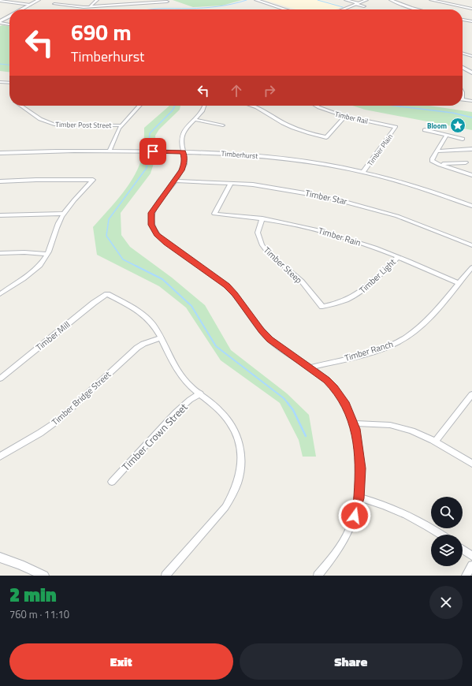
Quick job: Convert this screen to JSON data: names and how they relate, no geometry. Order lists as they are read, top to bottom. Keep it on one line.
{"streets":{"street":["Timber Rail","Timber Post Street","Timber Plain","Timberhurst","Timber Star","Timber Rain","Timber Steep","Timber Light","Timber Mill","Timber Ranch","Timber Bridge Street","Timber Crown Street"]},"crossings":[["Timber Rail","Timber Plain"],["Timber Plain","Timberhurst"],["Timber Star","Timber Rain"],["Timber Rain","Timber Steep"],["Timber Rain","Timber Light"],["Timber Rain","Timber Ranch"],["Timber Steep","Timber Light"],["Timber Mill","Timber Bridge Street"]],"places":{"place":["Bloom"]},"page":{"turn":["690 m","Timberhurst"],"heading":["2 min","760 m · 11:10"],"buttons":["Exit","Share"]}}
